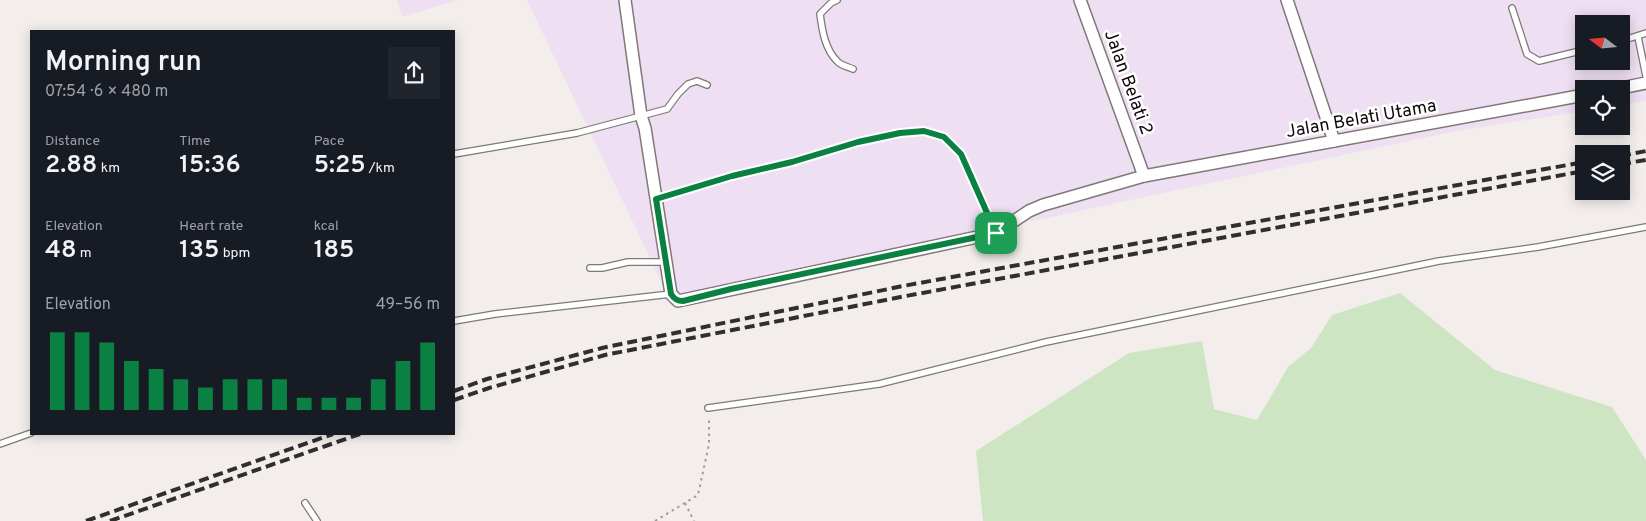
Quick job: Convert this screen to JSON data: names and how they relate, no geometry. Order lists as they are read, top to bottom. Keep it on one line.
{"streets":{"street":["Jalan Belati 2","Jalan Belati Utama"]},"crossings":[["Jalan Belati 2","Jalan Belati Utama"]],"north":"left","page":{"heading":["Morning run","07:54 · 6 × 480 m"],"stats":[["Distance","2.88 km"],["Time","15:36"],["Pace","5:25 /km"],["Elevation","48 m"],["Heart rate","135 bpm"],["kcal","185"]],"chart":["Elevation","49–56 m"]}}
